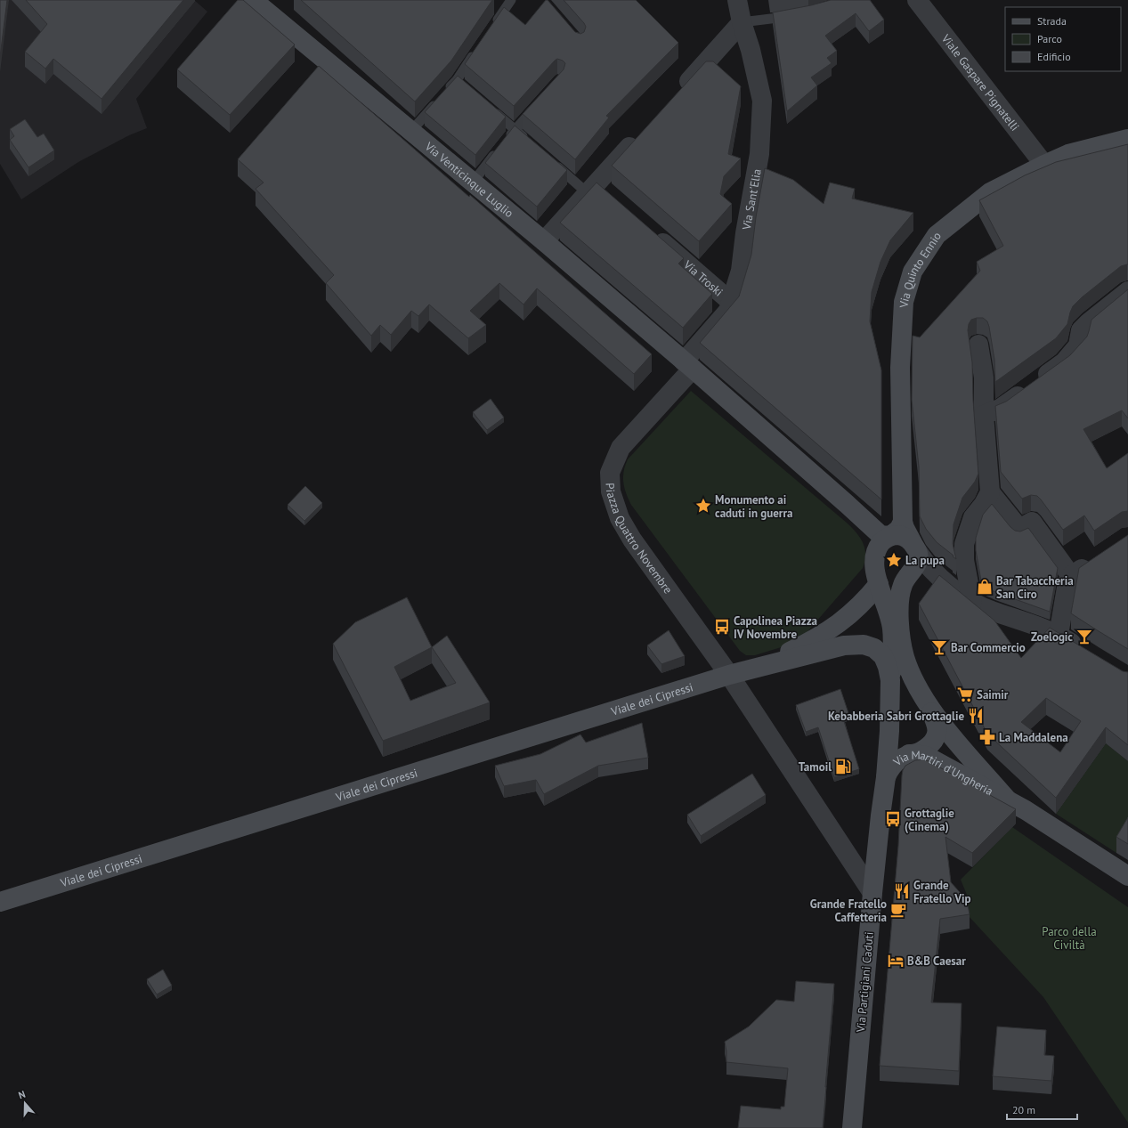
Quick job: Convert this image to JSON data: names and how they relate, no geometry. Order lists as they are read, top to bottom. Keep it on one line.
{"streets":{"street":["Viale Gaspare Pignatelli","Via Venticinque Luglio","Via Sant'Elia","Via Quinto Ennio","Via Troski","Piazza Quattro Novembre","Viale dei Cipressi","Via Martiri d'Ungheria","Via Partigiani Caduti"]},"crossings":[["Viale Gaspare Pignatelli","Via Quinto Ennio"],["Via Venticinque Luglio","Via Sant'Elia"],["Via Venticinque Luglio","Piazza Quattro Novembre"],["Via Sant'Elia","Via Troski"],["Via Sant'Elia","Piazza Quattro Novembre"],["Via Quinto Ennio","Via Martiri d'Ungheria"],["Piazza Quattro Novembre","Viale dei Cipressi"],["Piazza Quattro Novembre","Via Partigiani Caduti"],["Via Martiri d'Ungheria","Via Partigiani Caduti"]],"parks":["Parco della Civiltà"],"places":{"place":["Monumento ai caduti in guerra","La pupa"],"shop":["Bar Tabaccheria San Ciro"],"bus stop":["Capolinea Piazza IV Novembre","Grottaglie (Cinema)"],"bar":["Zoelogic","Bar Commercio"],"supermarket":["Saimir"],"restaurant":["Kebabberia Sabri Grottaglie","Grande Fratello Vip"],"pharmacy":["La Maddalena"],"fuel station":["Tamoil"],"cafe":["Grande Fratello Caffetteria"],"hotel":["B&B Caesar"]},"legend":["Strada","Parco","Edificio"],"scale_bar":"20 m","north":"top"}
